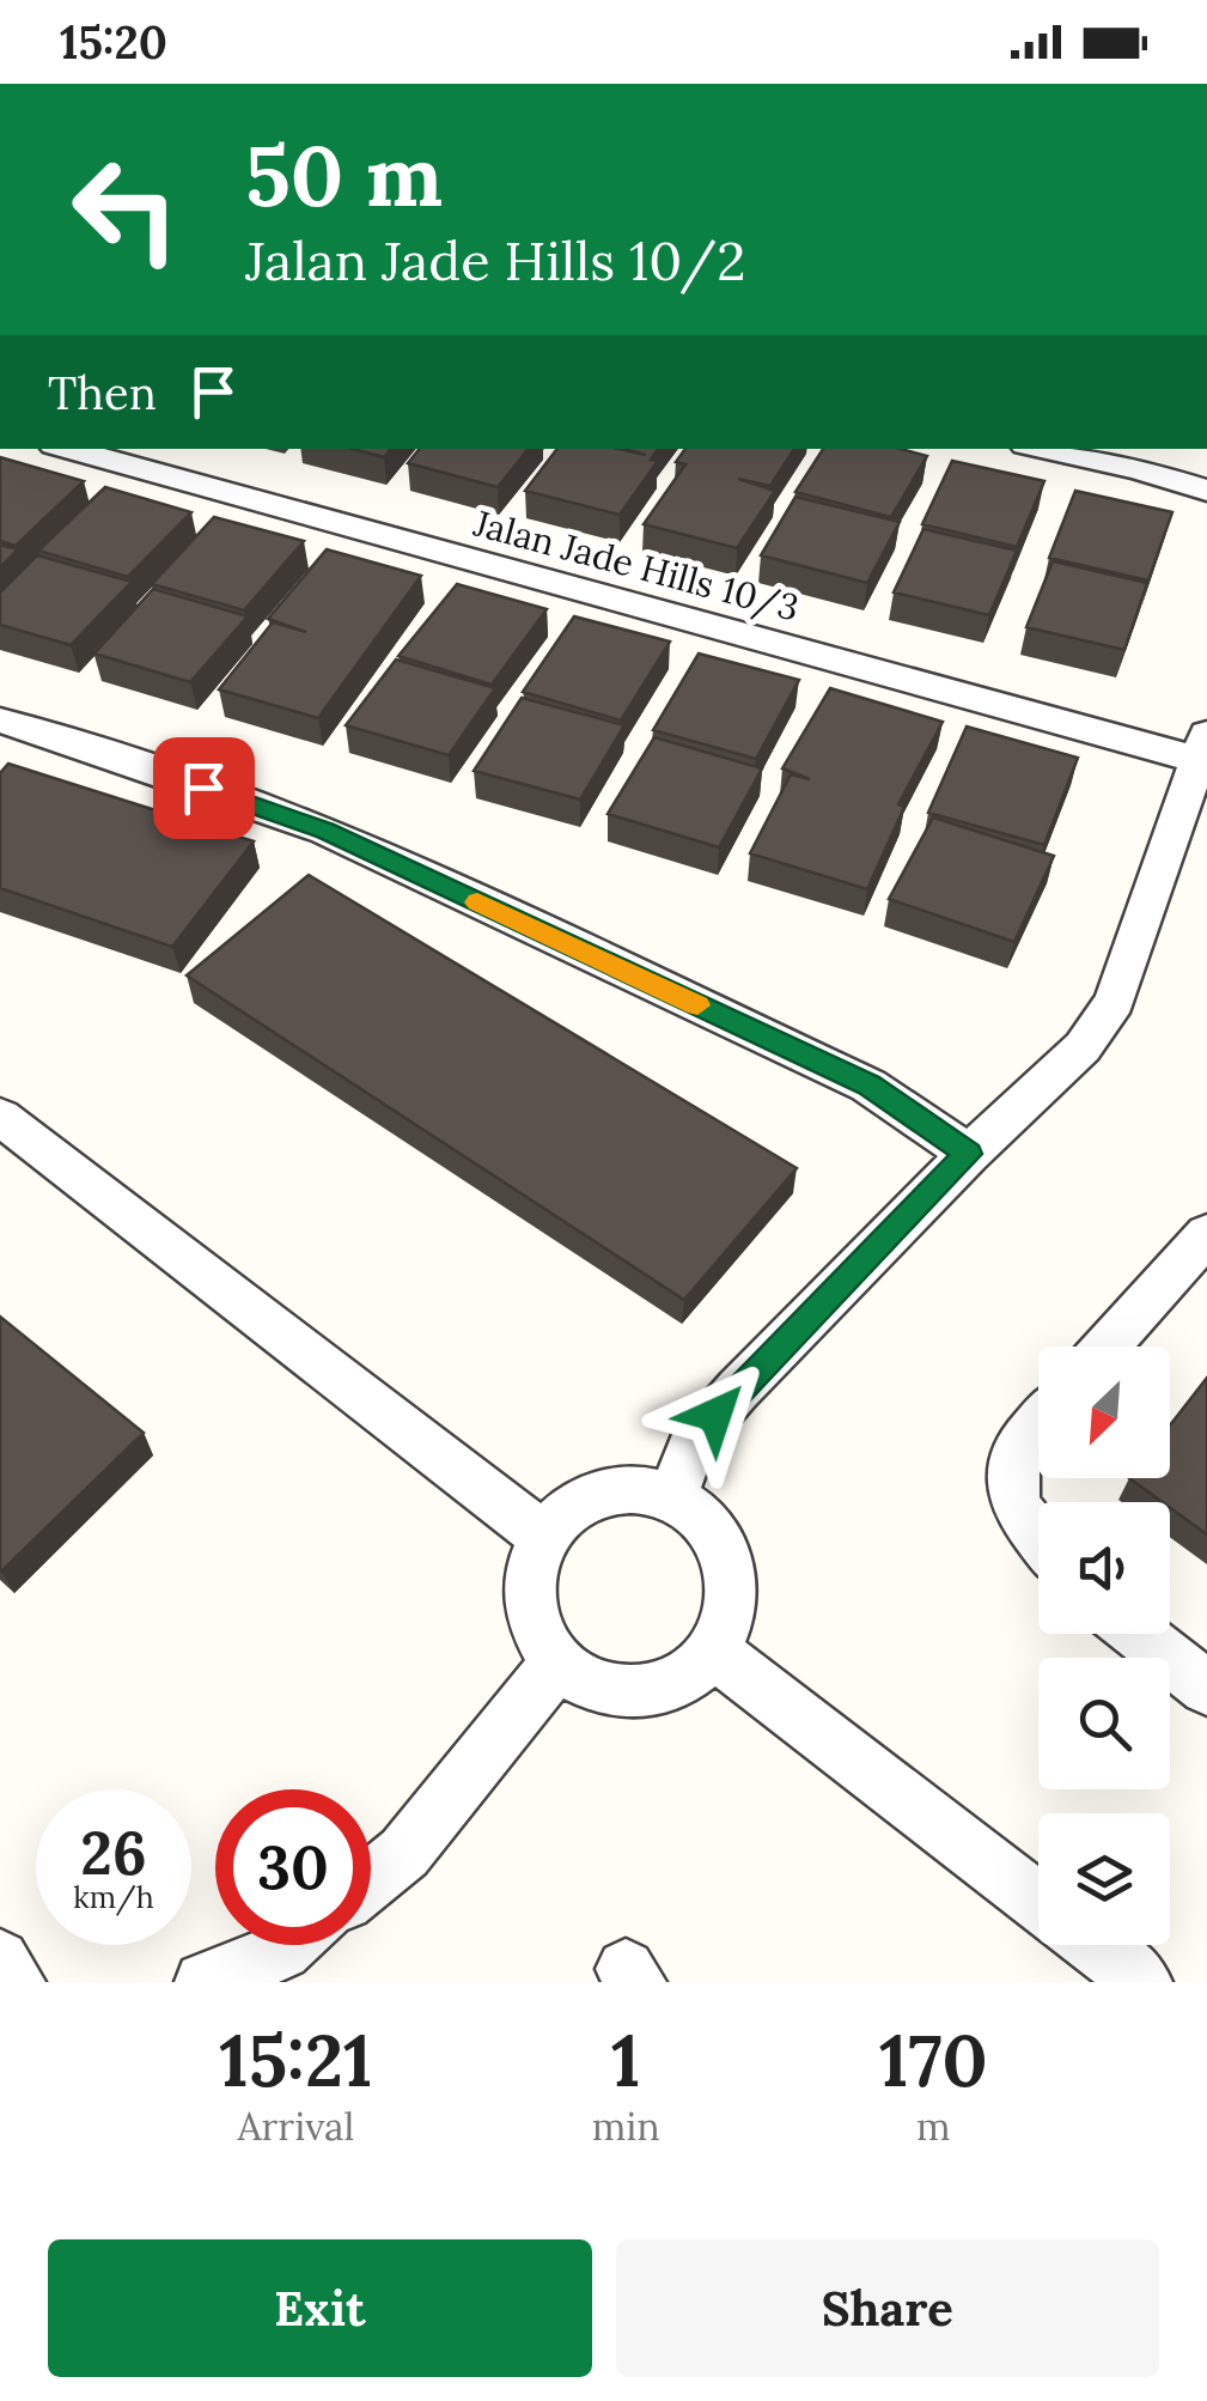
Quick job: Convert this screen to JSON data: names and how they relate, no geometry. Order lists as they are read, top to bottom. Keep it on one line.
{"streets":{"street":["Jalan Jade Hills 10/3"]},"north":"bottom left","page":{"status":"15:20","turn":["50 m","Jalan Jade Hills 10/2"],"then":"Then","speed":"26 km/h","limit":"30","eta":["15:21","Arrival","1","min","170","m"],"buttons":["Exit","Share"]}}
